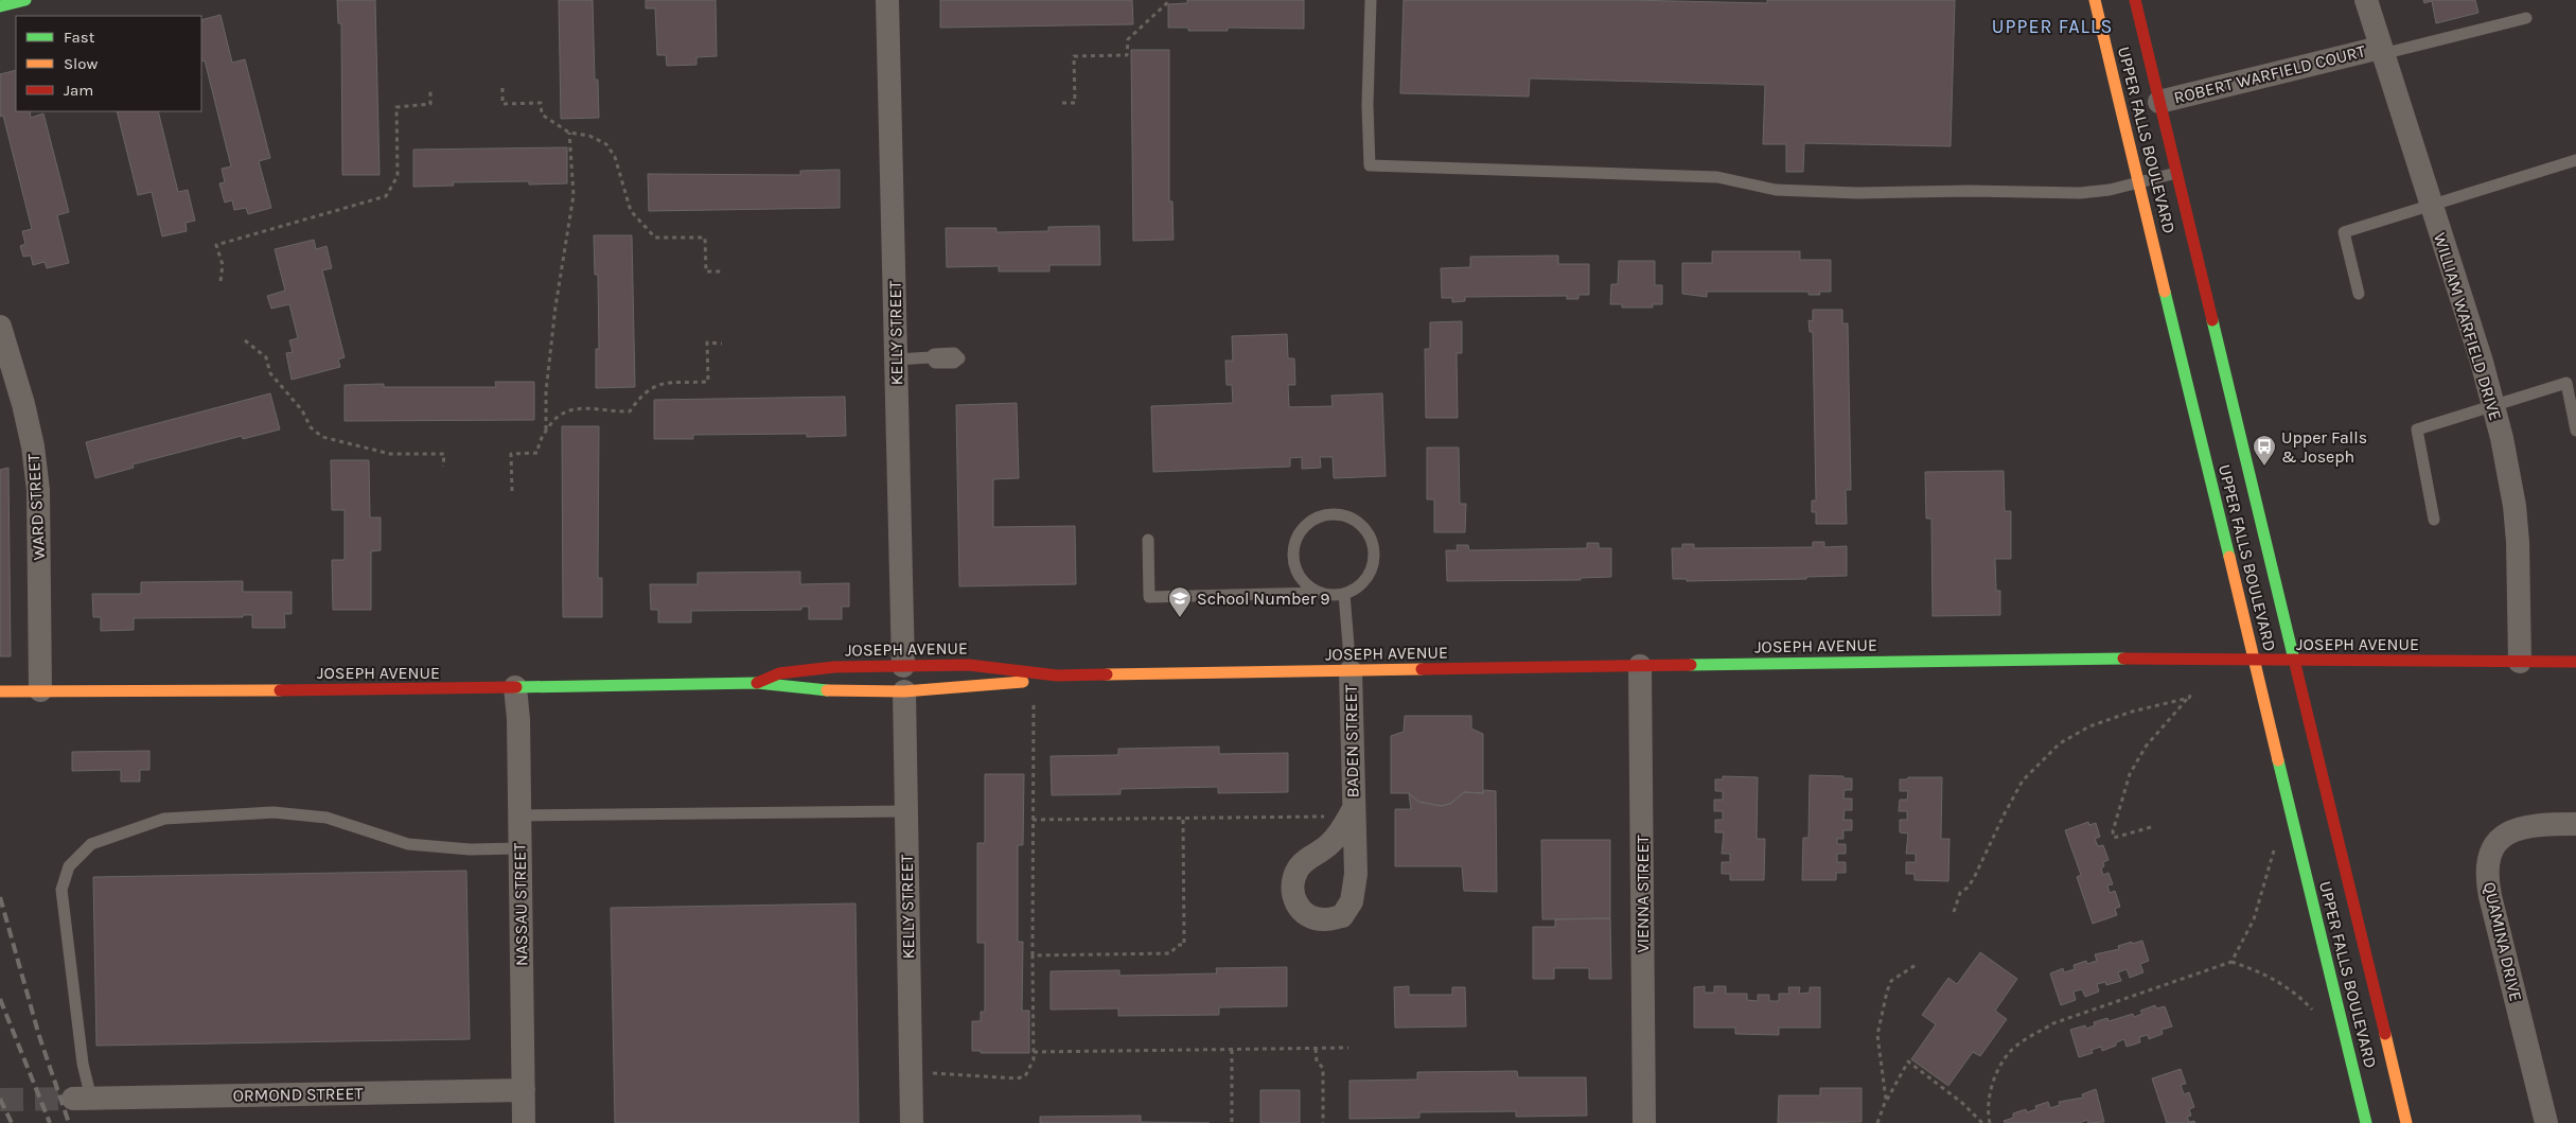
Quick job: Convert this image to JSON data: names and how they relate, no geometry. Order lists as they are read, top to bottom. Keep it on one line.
{"streets":{"main road":["UPPER FALLS BOULEVARD","JOSEPH AVENUE"],"street":["ROBERT WARFIELD COURT","WILLIAM WARFIELD DRIVE","KELLY STREET","WARD STREET","BADEN STREET","VIENNA STREET","NASSAU STREET","QUAMINA DRIVE","ORMOND STREET"]},"crossings":[["ROBERT WARFIELD COURT","UPPER FALLS BOULEVARD"],["ROBERT WARFIELD COURT","WILLIAM WARFIELD DRIVE"],["UPPER FALLS BOULEVARD","JOSEPH AVENUE"],["WILLIAM WARFIELD DRIVE","JOSEPH AVENUE"],["KELLY STREET","JOSEPH AVENUE"],["WARD STREET","JOSEPH AVENUE"],["JOSEPH AVENUE","BADEN STREET"],["JOSEPH AVENUE","VIENNA STREET"],["JOSEPH AVENUE","NASSAU STREET"],["NASSAU STREET","ORMOND STREET"]],"districts":["UPPER FALLS"],"places":{"bus stop":["Upper Falls & Joseph"],"school or university":["School Number 9"]},"legend":["Fast","Slow","Jam"]}
